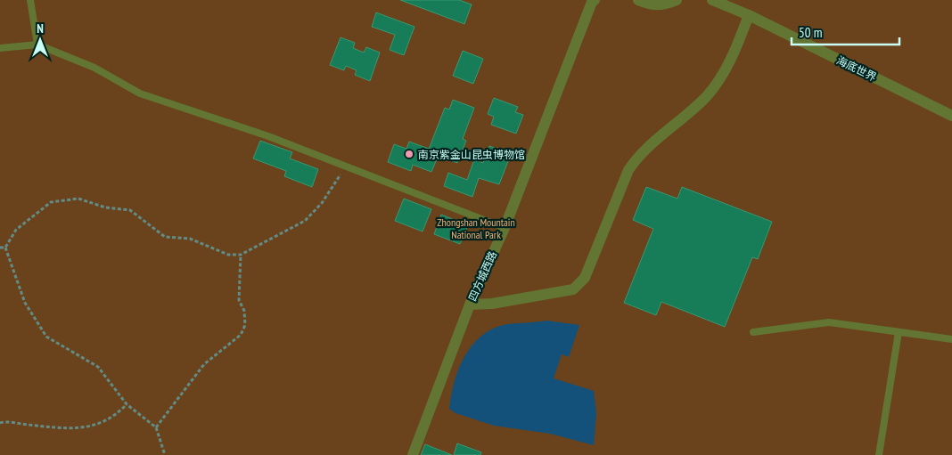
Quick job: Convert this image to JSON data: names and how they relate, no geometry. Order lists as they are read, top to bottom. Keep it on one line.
{"streets":{"street":["海底世界","四方城西路"]},"parks":["Zhongshan Mountain National Park"],"places":["南京紫金山昆虫博物馆"],"scale_bar":"50 m","north":"top"}
